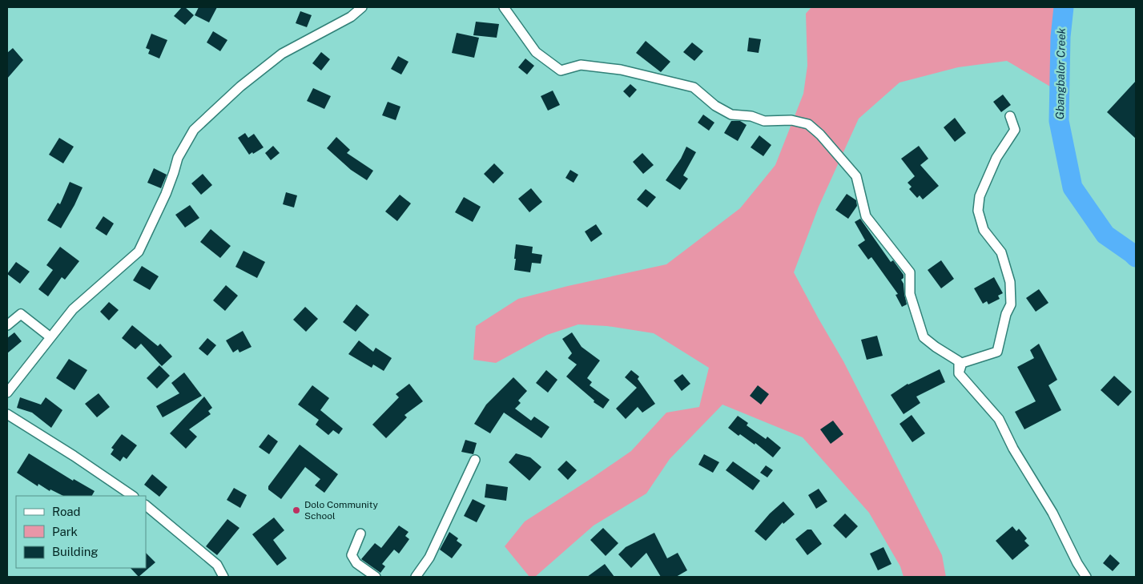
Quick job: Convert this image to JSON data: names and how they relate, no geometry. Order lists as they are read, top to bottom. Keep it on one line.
{"water":["Gbangbalor Creek"],"places":["Dolo Community School"],"legend":["Road","Park","Building"]}
